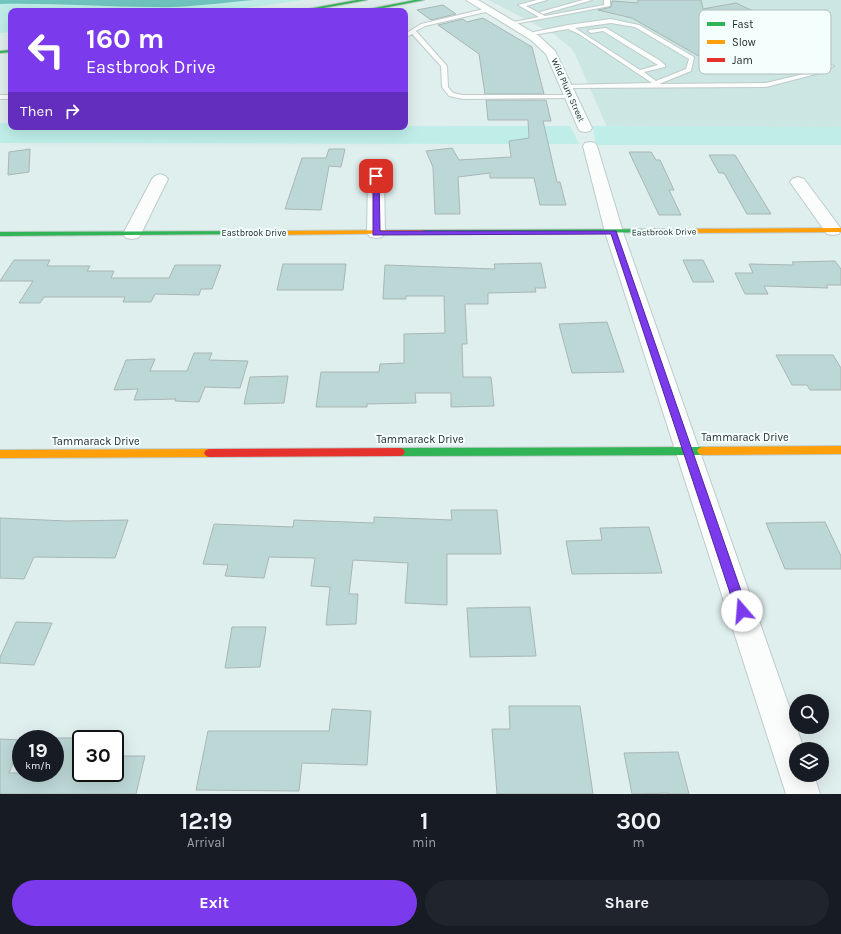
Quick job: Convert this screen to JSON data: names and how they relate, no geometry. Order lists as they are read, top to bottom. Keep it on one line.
{"streets":{"street":["Wild Plum Street","Eastbrook Drive","Tammarack Drive"]},"crossings":[["Wild Plum Street","Eastbrook Drive"],["Wild Plum Street","Tammarack Drive"]],"legend":["Fast","Slow","Jam"],"page":{"turn":["160 m","Eastbrook Drive"],"then":"Then","speed":"19 km/h","limit":"30","eta":["12:19","Arrival","1","min","300","m"],"buttons":["Exit","Share"]}}
